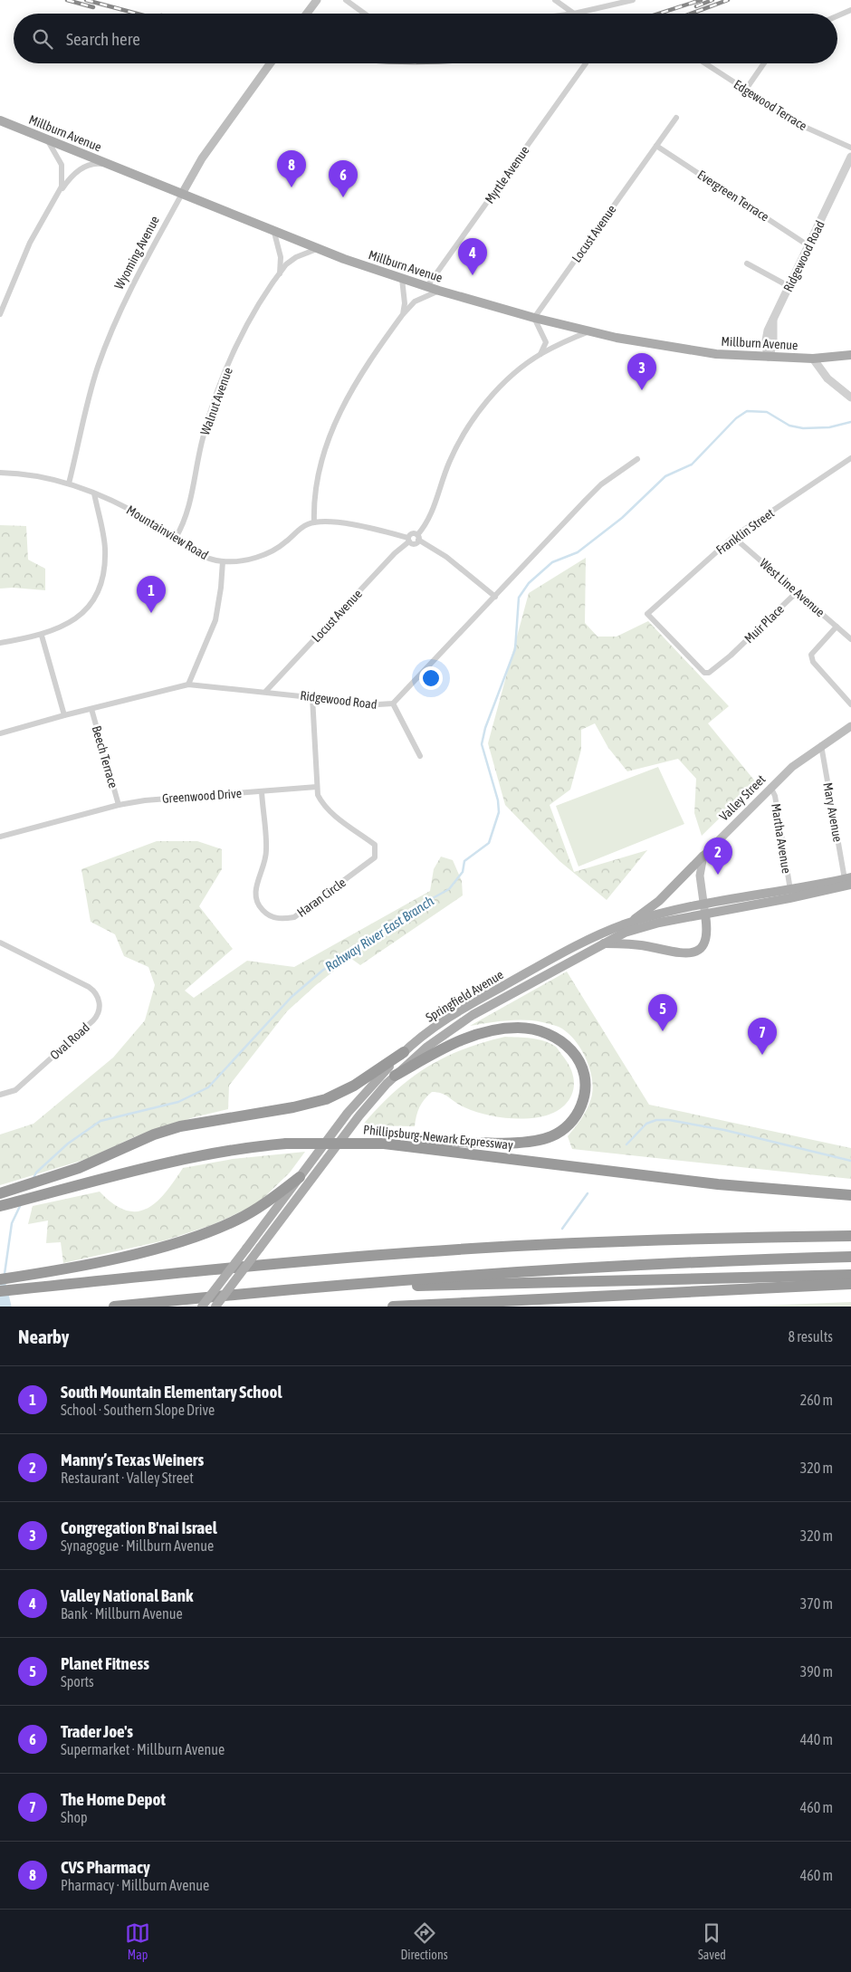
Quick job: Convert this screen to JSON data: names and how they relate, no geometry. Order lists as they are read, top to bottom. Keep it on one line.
{"streets":{"highway":["Phillipsburg-Newark Expressway"],"main road":["Millburn Avenue","Wyoming Avenue","Valley Street","Springfield Avenue"],"street":["Edgewood Terrace","Myrtle Avenue","Evergreen Terrace","Locust Avenue","Ridgewood Road","Walnut Avenue","Franklin Street","Mountainview Road","West Line Avenue","Muir Place","Beech Terrace","Greenwood Drive","Mary Avenue","Martha Avenue","Haran Circle","Oval Road"]},"crossings":[["Millburn Avenue","Myrtle Avenue"],["Millburn Avenue","Locust Avenue"],["Millburn Avenue","Wyoming Avenue"],["Millburn Avenue","Ridgewood Road"],["Millburn Avenue","Walnut Avenue"],["Evergreen Terrace","Locust Avenue"],["Evergreen Terrace","Ridgewood Road"],["Locust Avenue","Ridgewood Road"],["Locust Avenue","Mountainview Road"],["Wyoming Avenue","Mountainview Road"],["Ridgewood Road","Beech Terrace"],["Walnut Avenue","Mountainview Road"],["Franklin Street","West Line Avenue"],["Franklin Street","Muir Place"],["West Line Avenue","Muir Place"],["Beech Terrace","Greenwood Drive"],["Greenwood Drive","Haran Circle"],["Valley Street","Mary Avenue"],["Valley Street","Martha Avenue"],["Mary Avenue","Springfield Avenue"],["Martha Avenue","Springfield Avenue"]],"water":["Rahway River East Branch"],"page":{"search":"Search here","pins":["8","6","4","3","1","2","5","7"],"heading":["Nearby","8 results"],"list":[{"mark":"1","name":"South Mountain Elementary School","note":"School · Southern Slope Drive","value":"260 m"},{"mark":"2","name":"Manny’s Texas Weiners","note":"Restaurant · Valley Street","value":"320 m"},{"mark":"3","name":"Congregation B'nai Israel","note":"Synagogue · Millburn Avenue","value":"320 m"},{"mark":"4","name":"Valley National Bank","note":"Bank · Millburn Avenue","value":"370 m"},{"mark":"5","name":"Planet Fitness","note":"Sports","value":"390 m"},{"mark":"6","name":"Trader Joe's","note":"Supermarket · Millburn Avenue","value":"440 m"},{"mark":"7","name":"The Home Depot","note":"Shop","value":"460 m"},{"mark":"8","name":"CVS Pharmacy","note":"Pharmacy · Millburn Avenue","value":"460 m"}],"nav":["Map","Directions","Saved"]}}
